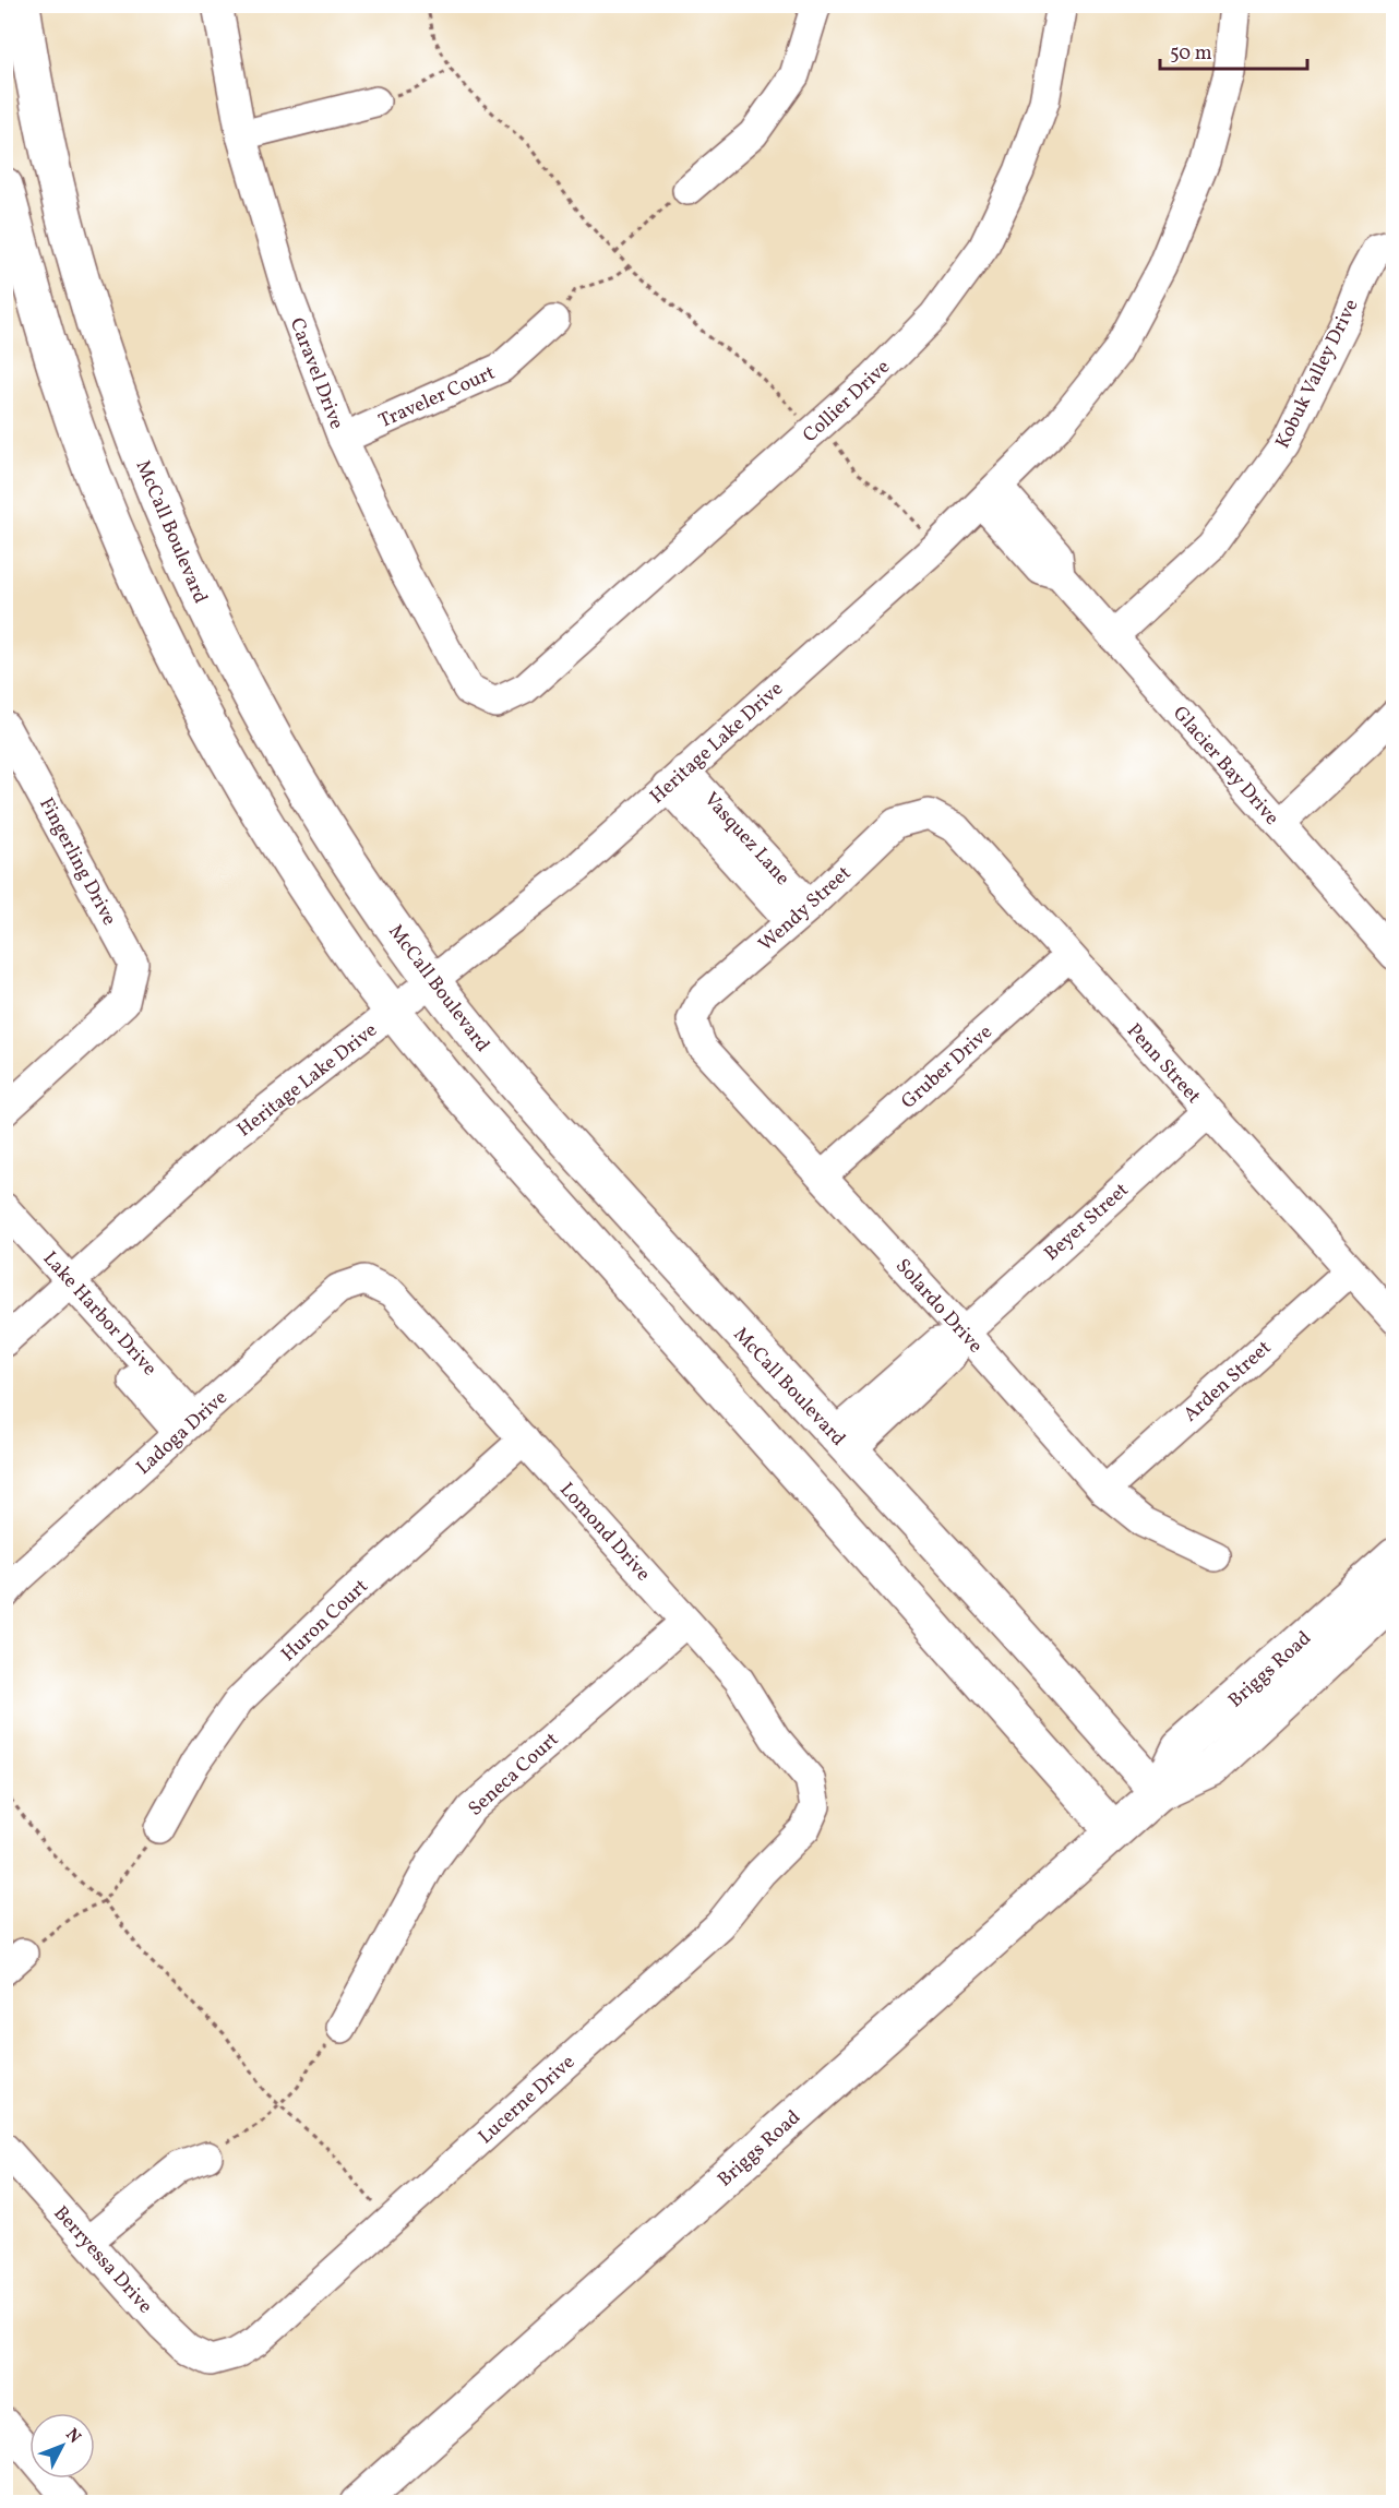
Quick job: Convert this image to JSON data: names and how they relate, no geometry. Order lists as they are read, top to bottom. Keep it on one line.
{"streets":{"main road":["McCall Boulevard","Briggs Road"],"street":["Caravel Drive","Kobuk Valley Drive","Traveler Court","Collier Drive","Heritage Lake Drive","Glacier Bay Drive","Vasquez Lane","Fingerling Drive","Wendy Street","Penn Street","Gruber Drive","Beyer Street","Solardo Drive","Lake Harbor Drive","Arden Street","Ladoga Drive","Lomond Drive","Huron Court","Seneca Court","Lucerne Drive","Berryessa Drive"]},"crossings":[["Caravel Drive","Traveler Court"],["Caravel Drive","Collier Drive"],["Kobuk Valley Drive","Glacier Bay Drive"],["McCall Boulevard","Heritage Lake Drive"],["McCall Boulevard","Beyer Street"],["McCall Boulevard","Briggs Road"],["Heritage Lake Drive","Glacier Bay Drive"],["Heritage Lake Drive","Vasquez Lane"],["Heritage Lake Drive","Lake Harbor Drive"],["Vasquez Lane","Wendy Street"],["Wendy Street","Penn Street"],["Wendy Street","Solardo Drive"],["Penn Street","Gruber Drive"],["Penn Street","Beyer Street"],["Penn Street","Arden Street"],["Gruber Drive","Solardo Drive"],["Beyer Street","Solardo Drive"],["Solardo Drive","Arden Street"],["Lake Harbor Drive","Ladoga Drive"],["Ladoga Drive","Lomond Drive"],["Lomond Drive","Huron Court"],["Lomond Drive","Seneca Court"],["Lomond Drive","Lucerne Drive"],["Lucerne Drive","Berryessa Drive"]],"scale_bar":"50 m","north":"top right"}
